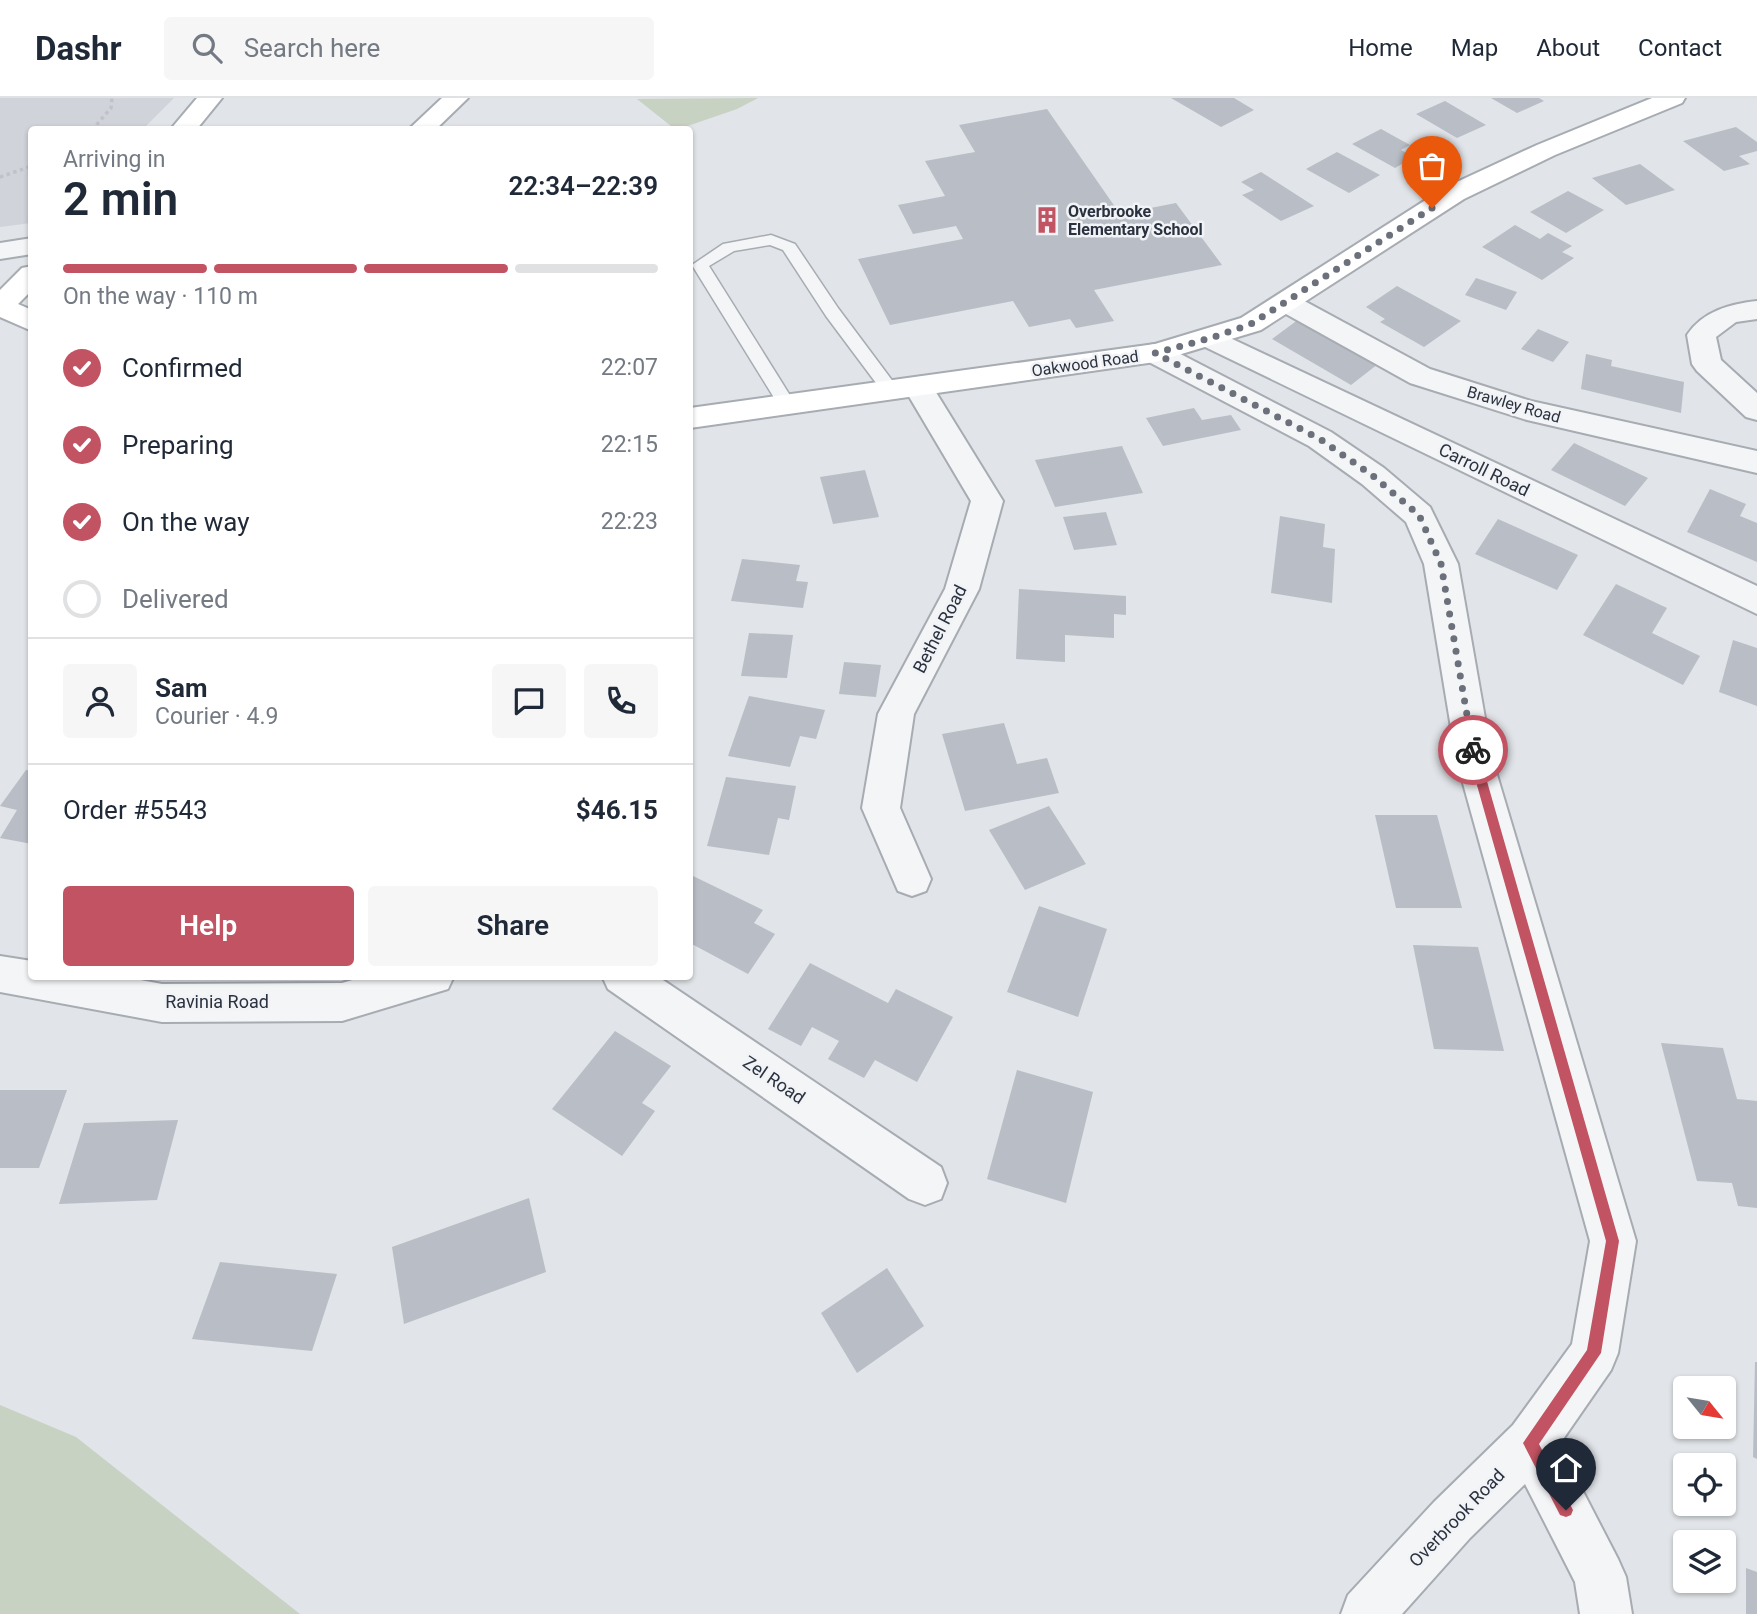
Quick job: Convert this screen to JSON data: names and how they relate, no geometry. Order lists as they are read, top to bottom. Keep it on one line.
{"streets":{"main road":["Oakwood Road"],"street":["Brawley Road","Carroll Road","Bethel Road","Ravinia Road","Zel Road","Overbrook Road"]},"crossings":[["Oakwood Road","Brawley Road"],["Oakwood Road","Carroll Road"],["Oakwood Road","Bethel Road"],["Oakwood Road","Overbrook Road"]],"places":{"building":["Overbrooke Elementary School"]},"north":"bottom right","page":{"header":"Dashr","search":"Search here","nav":["Home","Map","About","Contact"],"heading":["2 min","Arriving in","22:34–22:39"],"panel":["Sam","Courier · 4.9","Order #5543","$46.15"],"bar":"On the way · 110 m","list":[["Confirmed","22:07"],["Preparing","22:15"],["On the way","22:23"],"Delivered"],"buttons":["Help","Share"]}}
